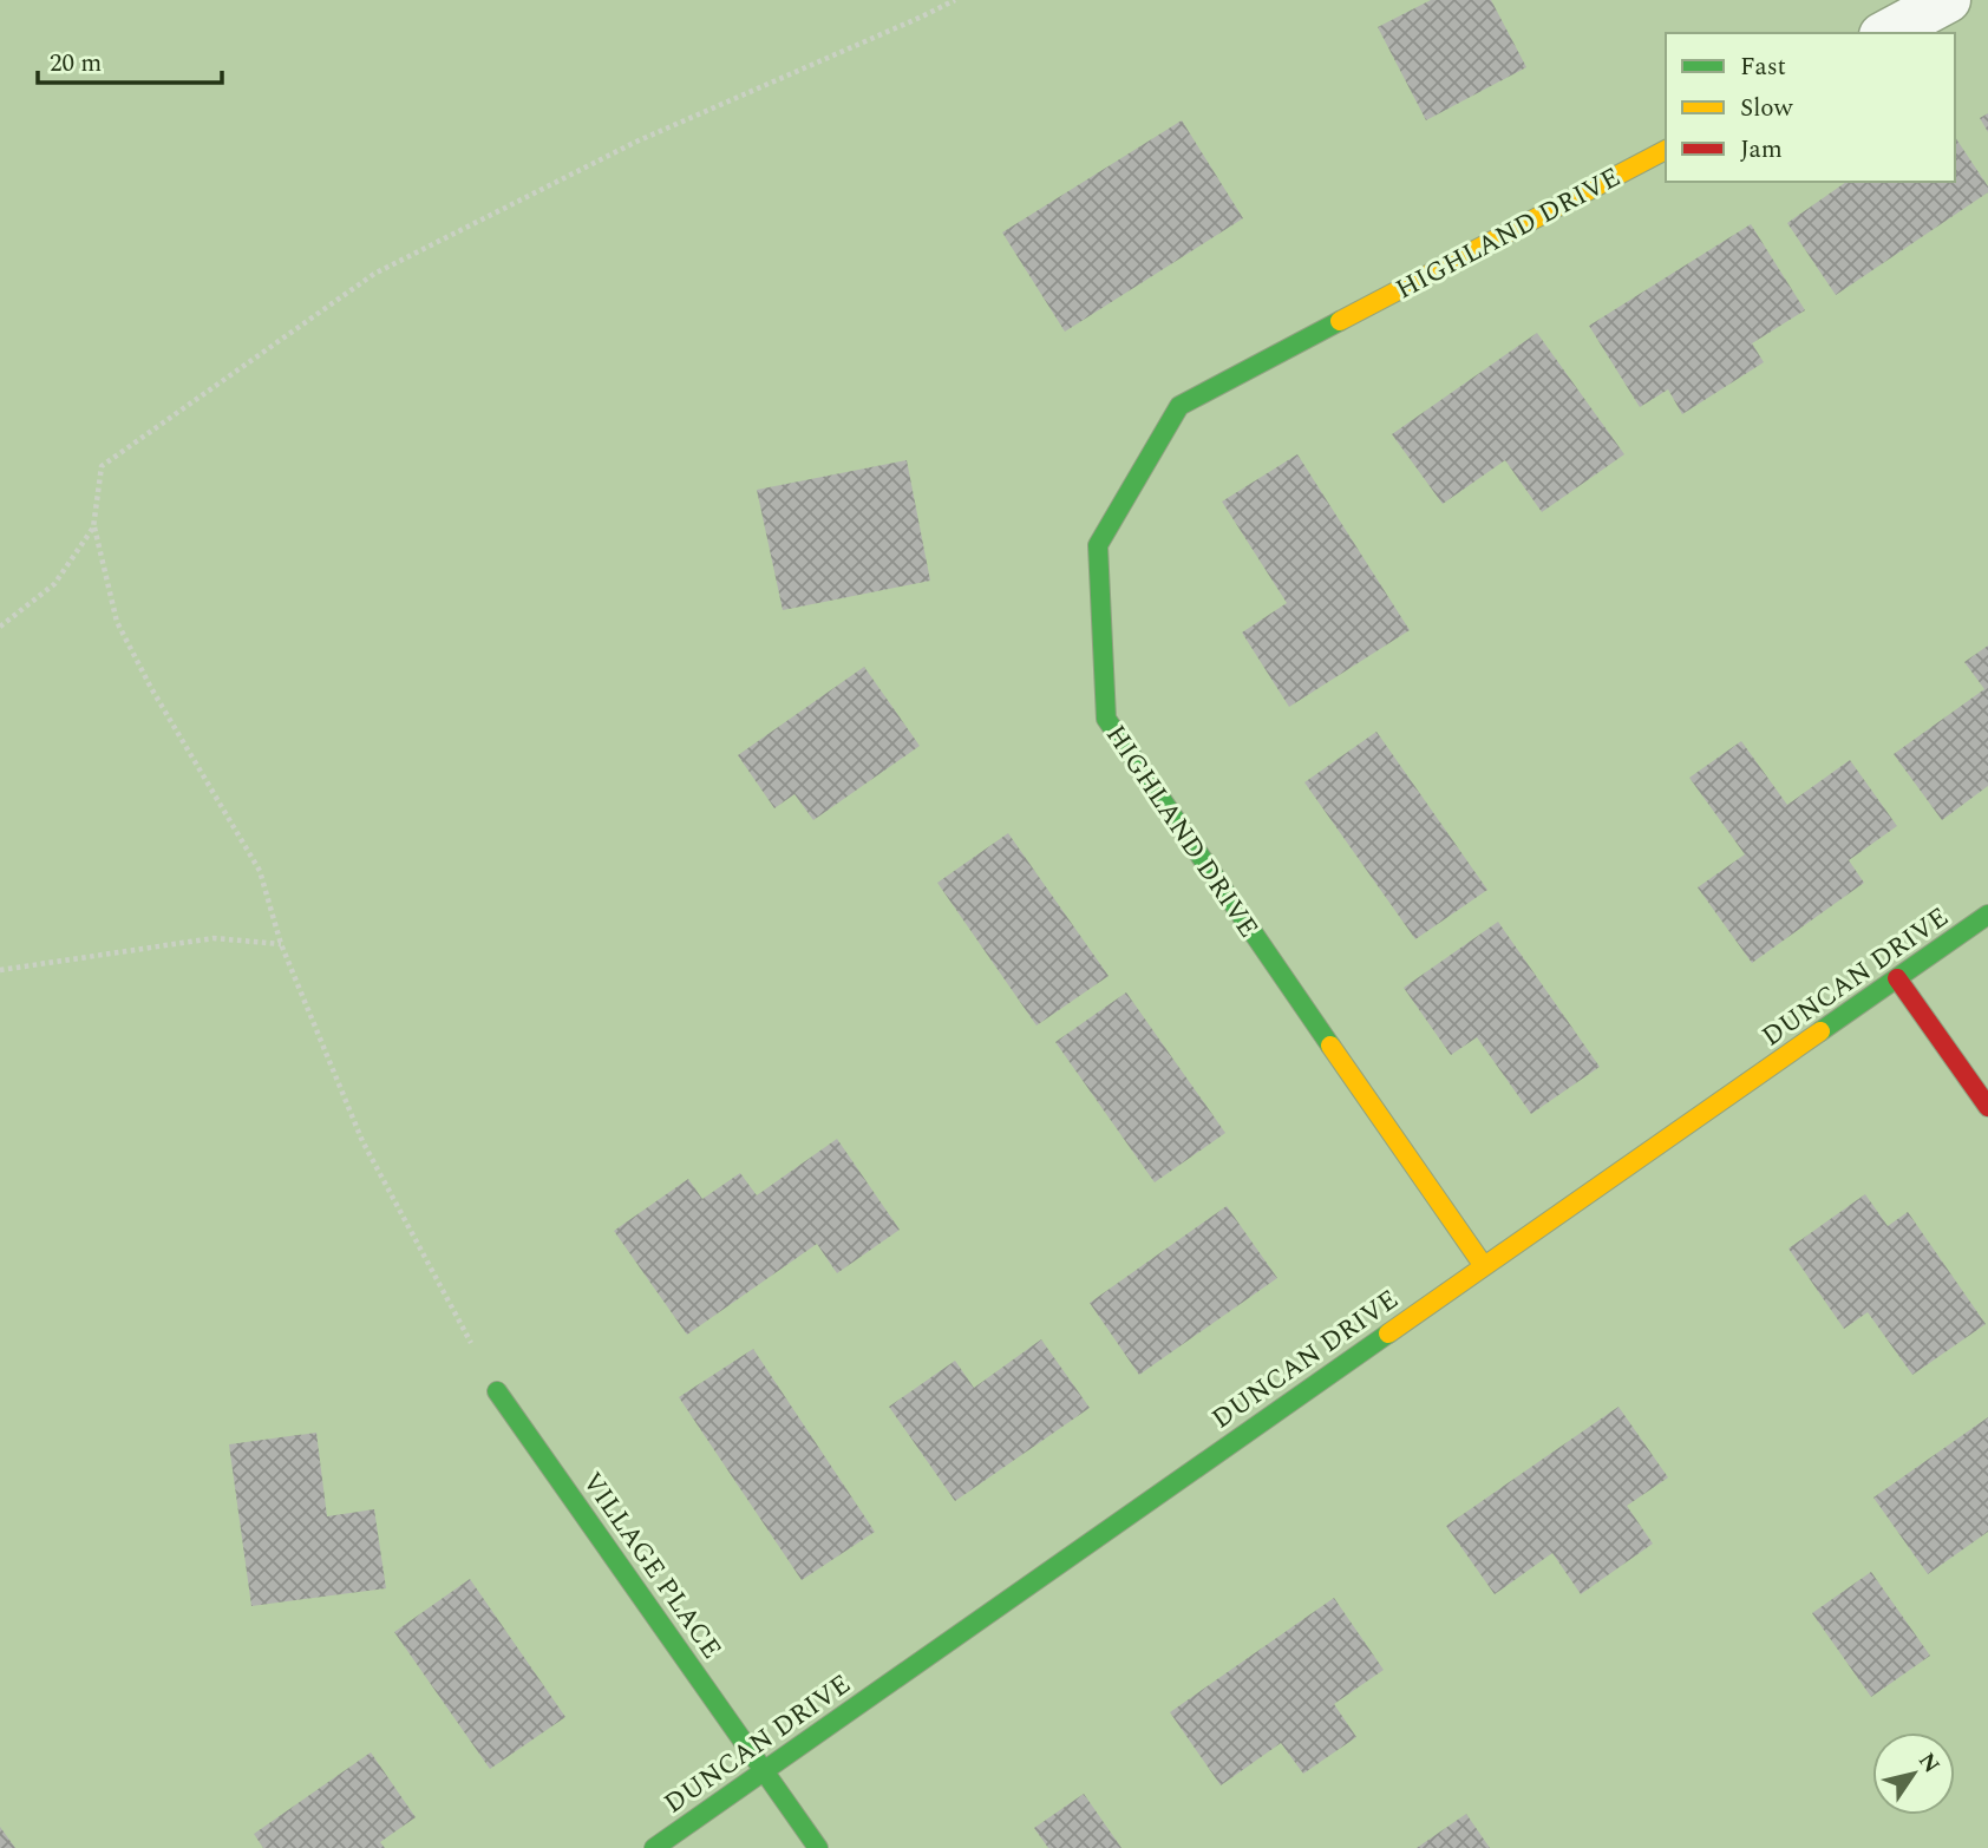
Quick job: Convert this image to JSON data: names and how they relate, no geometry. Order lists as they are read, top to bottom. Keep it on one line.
{"streets":{"street":["HIGHLAND DRIVE","DUNCAN DRIVE","VILLAGE PLACE"]},"crossings":[["HIGHLAND DRIVE","DUNCAN DRIVE"],["DUNCAN DRIVE","VILLAGE PLACE"]],"legend":["Fast","Slow","Jam"],"scale_bar":"20 m","north":"top right"}
